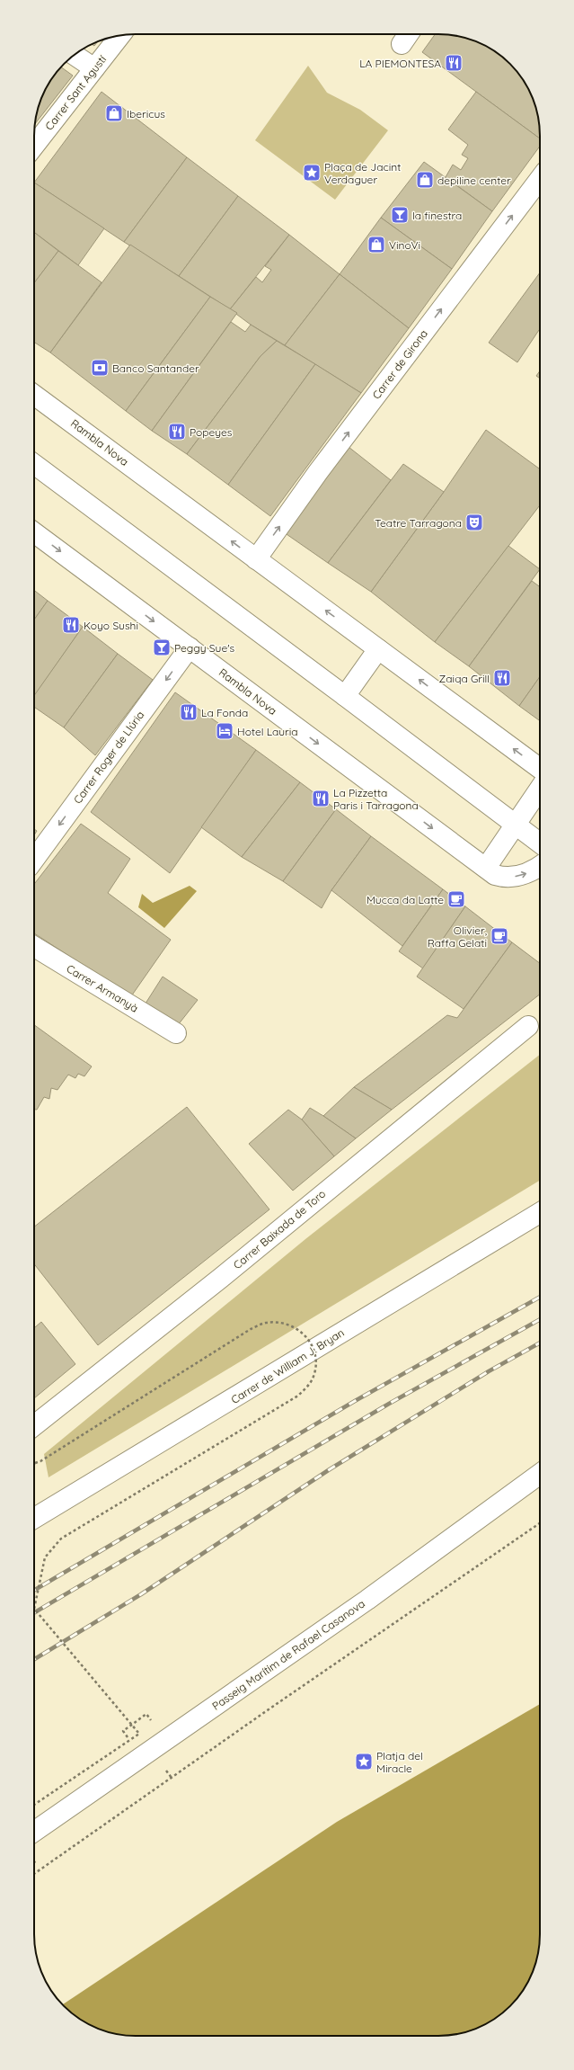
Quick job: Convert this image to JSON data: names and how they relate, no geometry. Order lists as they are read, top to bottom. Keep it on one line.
{"streets":{"street":["Carrer Sant Agustí","Carrer de Girona","Rambla Nova","Carrer Roger de Llúria","Carrer Armanyà","Carrer Baixada de Toro","Carrer de William J. Bryan","Passeig Marítim de Rafael Casanova"]},"crossings":[["Carrer de Girona","Rambla Nova"],["Rambla Nova","Carrer Roger de Llúria"]],"one_way":["Carrer de Girona","Carrer Roger de Llúria"],"places":{"restaurant":["LA PIEMONTESA","Popeyes","Koyo Sushi","Zaiqa Grill","La Fonda","La Pizzetta Paris i Tarragona"],"shop":["Ibericus","depiline center","VinoVi"],"place":["Plaça de Jacint Verdaguer","Platja del Miracle"],"bar":["la finestra","Peggy Sue's"],"bank":["Banco Santander"],"theatre":["Teatre Tarragona"],"hotel":["Hotel Lauria"],"cafe":["Mucca da Latte","Olivier, Raffa Gelati"]}}
